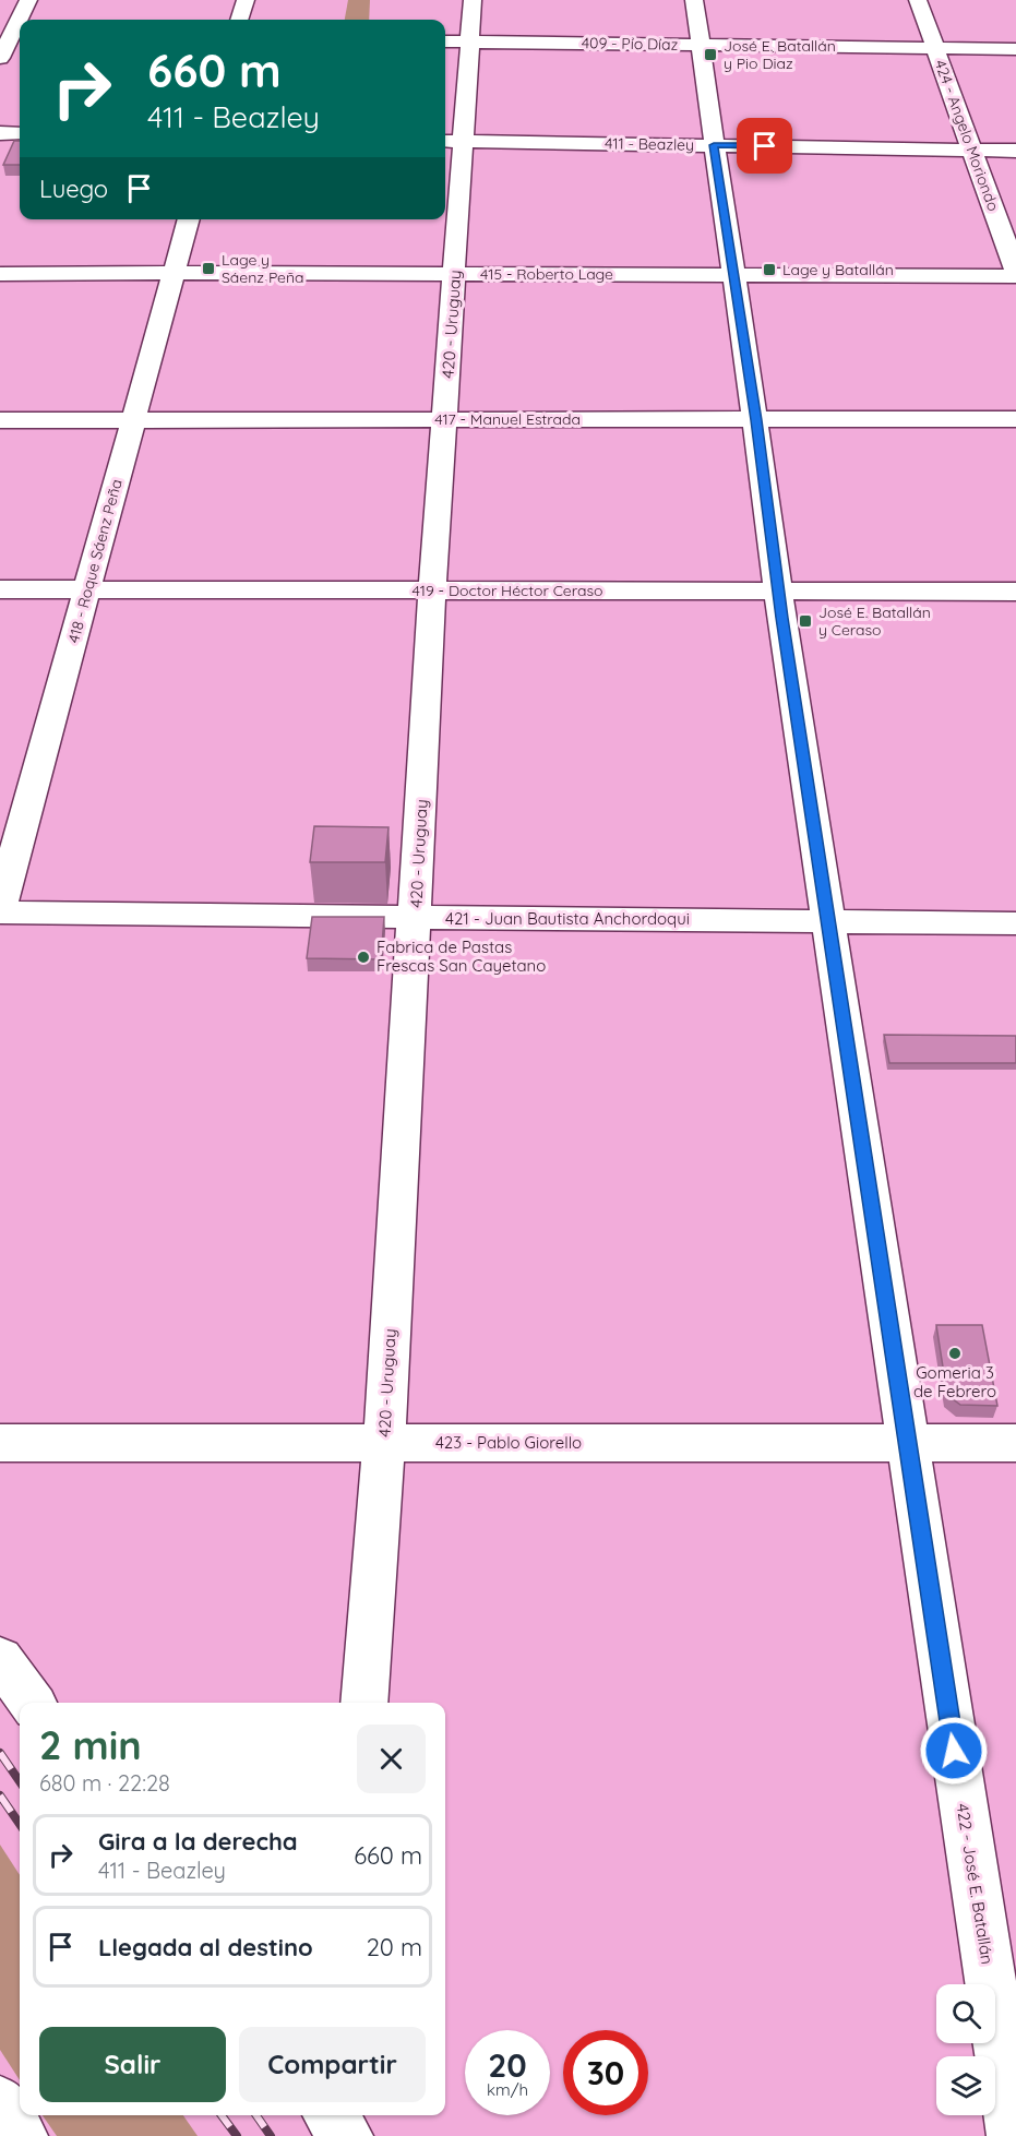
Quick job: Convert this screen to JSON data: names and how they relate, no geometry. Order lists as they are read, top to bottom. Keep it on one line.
{"streets":{"street":["409 - Pío Díaz","424 - Angelo Moriondo","411 - Beazley","415 - Roberto Lage","420 - Uruguay","417 - Manuel Estrada","418 - Roque Sáenz Peña","419 - Doctor Héctor Ceraso","421 - Juan Bautista Anchordoqui","423 - Pablo Giorello","422 - José E. Batallán"]},"crossings":[["409 - Pío Díaz","424 - Angelo Moriondo"],["409 - Pío Díaz","420 - Uruguay"],["409 - Pío Díaz","422 - José E. Batallán"],["424 - Angelo Moriondo","411 - Beazley"],["424 - Angelo Moriondo","415 - Roberto Lage"],["411 - Beazley","420 - Uruguay"],["411 - Beazley","422 - José E. Batallán"],["415 - Roberto Lage","420 - Uruguay"],["415 - Roberto Lage","418 - Roque Sáenz Peña"],["415 - Roberto Lage","422 - José E. Batallán"],["420 - Uruguay","417 - Manuel Estrada"],["420 - Uruguay","419 - Doctor Héctor Ceraso"],["420 - Uruguay","421 - Juan Bautista Anchordoqui"],["420 - Uruguay","423 - Pablo Giorello"],["417 - Manuel Estrada","418 - Roque Sáenz Peña"],["417 - Manuel Estrada","422 - José E. Batallán"],["418 - Roque Sáenz Peña","419 - Doctor Héctor Ceraso"],["419 - Doctor Héctor Ceraso","422 - José E. Batallán"],["421 - Juan Bautista Anchordoqui","422 - José E. Batallán"],["423 - Pablo Giorello","422 - José E. Batallán"]],"places":{"transit":["José E. Batallán y Pio Diaz","Lage y Sáenz Peña","Lage y Batallán","José E. Batallán y Ceraso"],"other":["Fabrica de Pastas Frescas San Cayetano","Gomeria 3 de Febrero"]},"page":{"turn":["660 m","411 - Beazley"],"then":"Luego","heading":["2 min","680 m · 22:28"],"list":[{"name":"Gira a la derecha","note":"411 - Beazley","value":"660 m"},{"name":"Llegada al destino","value":"20 m"}],"buttons":["Salir","Compartir"],"speed":"20 km/h","limit":"30"}}
